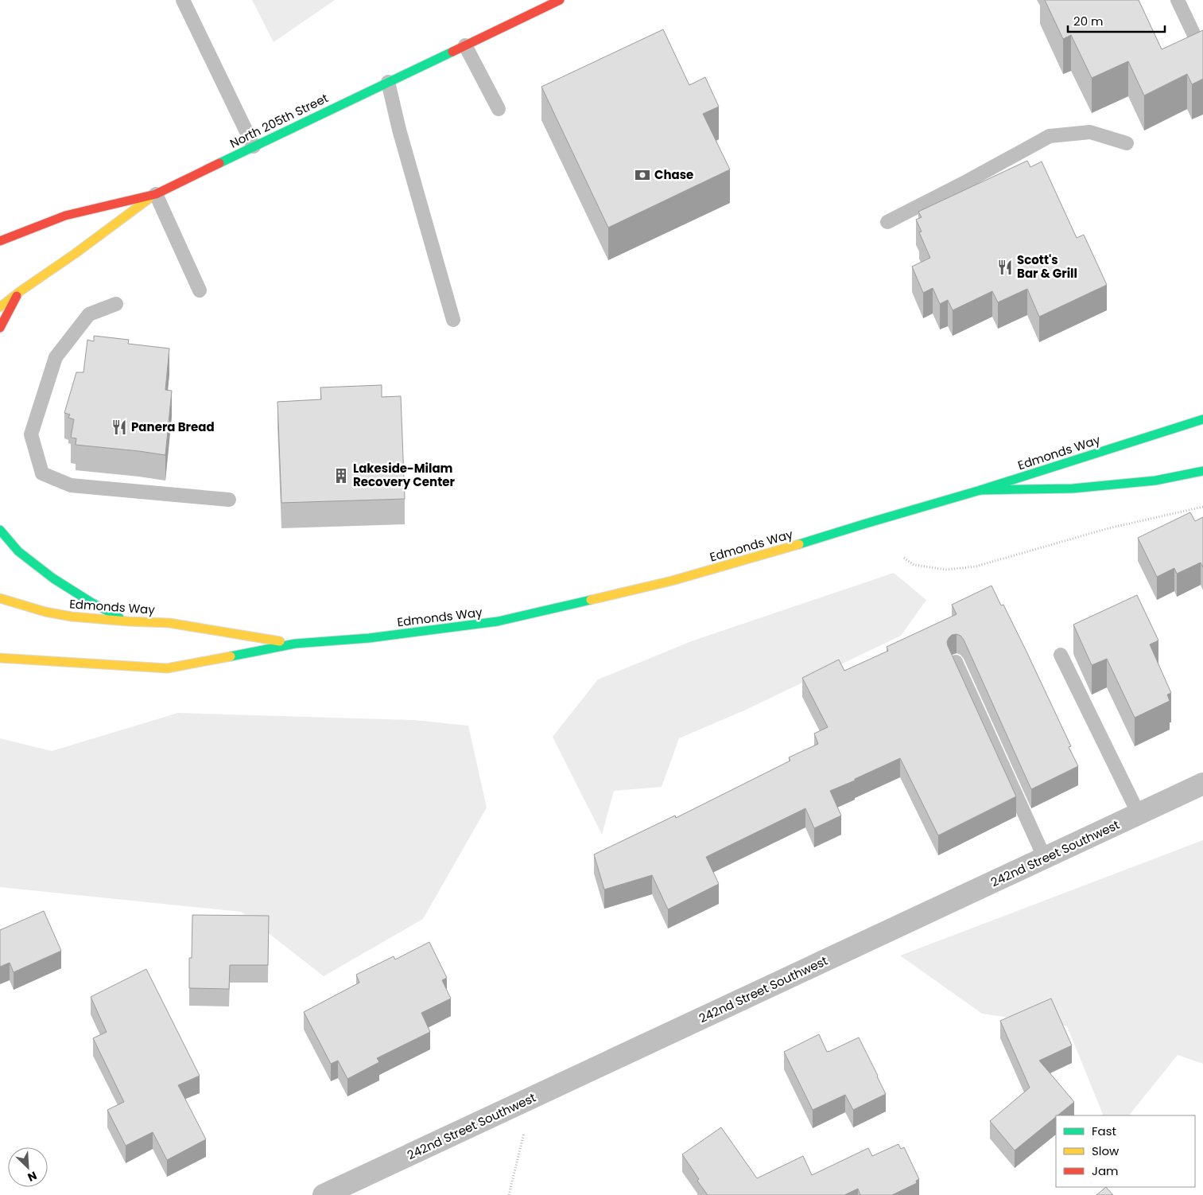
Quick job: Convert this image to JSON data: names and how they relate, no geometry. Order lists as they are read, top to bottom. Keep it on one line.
{"streets":{"main road":["North 205th Street","Edmonds Way"],"street":["242nd Street Southwest"]},"places":{"bank":["Chase"],"restaurant":["Scott's Bar & Grill","Panera Bread"],"building":["Lakeside-Milam Recovery Center"]},"legend":["Fast","Slow","Jam"],"scale_bar":"20 m","north":"bottom right"}
